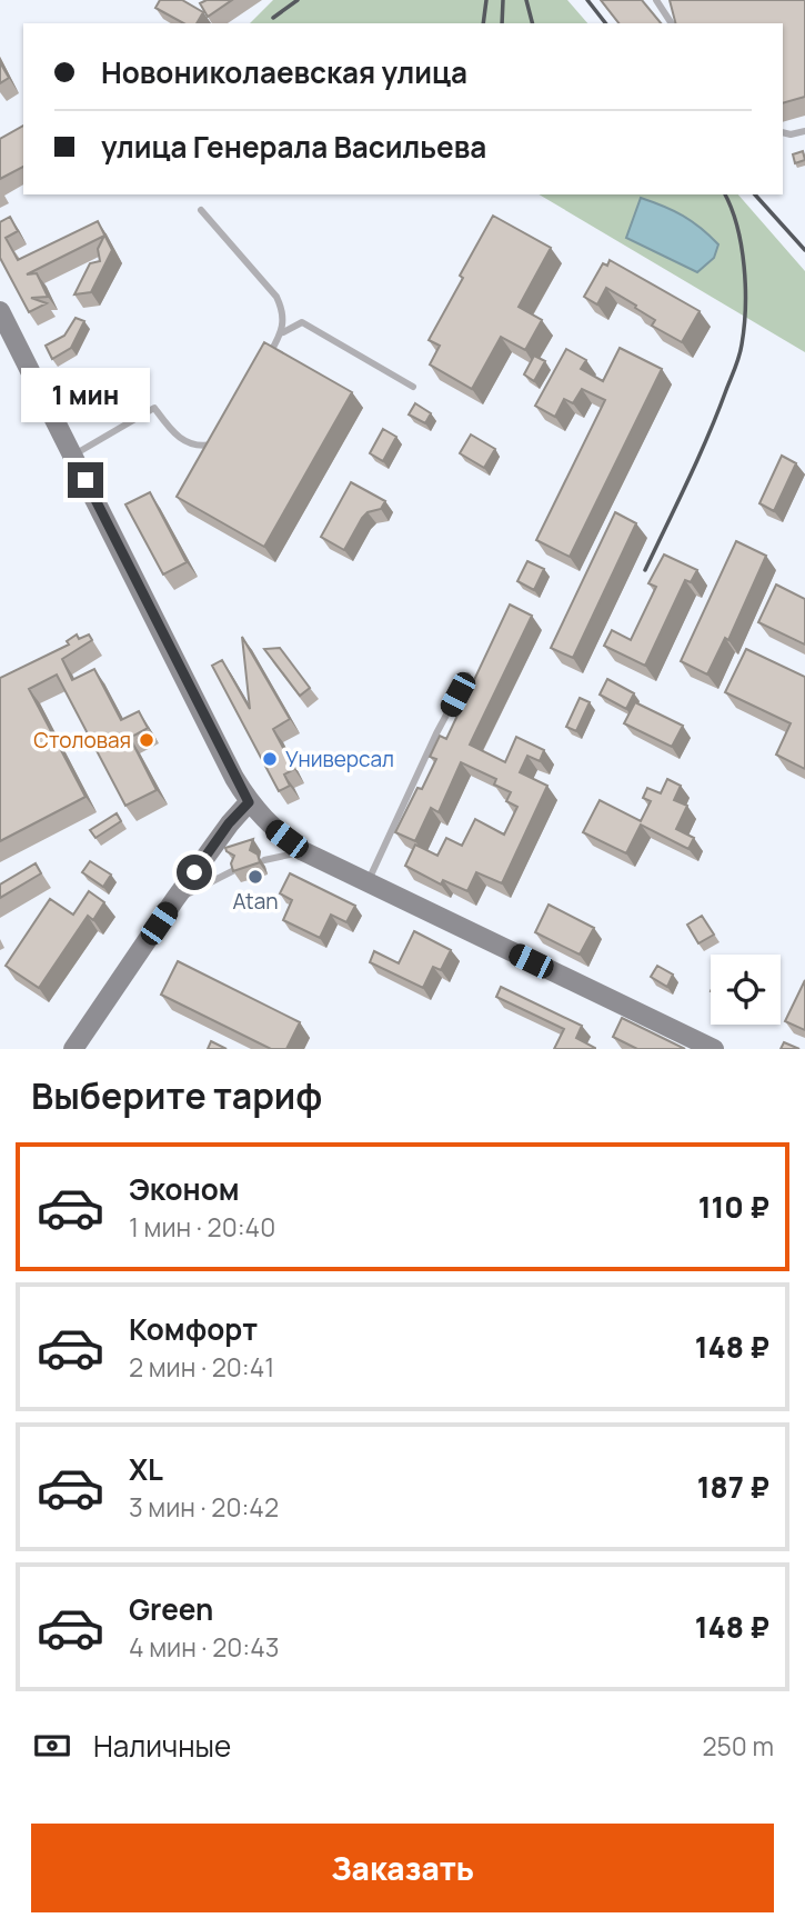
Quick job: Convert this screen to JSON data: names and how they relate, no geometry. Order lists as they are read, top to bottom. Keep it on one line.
{"places":["Столовая","Универсал","Atan"],"page":{"banner":["Новониколаевская улица","улица Генерала Васильева"],"bubble":"1 мин","heading":"Выберите тариф","list":[{"name":"Эконом","note":"1 мин · 20:40","value":"110 ₽"},{"name":"Комфорт","note":"2 мин · 20:41","value":"148 ₽"},{"name":"XL","note":"3 мин · 20:42","value":"187 ₽"},{"name":"Green","note":"4 мин · 20:43","value":"148 ₽"}],"pay":["Наличные","250 m"],"buttons":"Заказать"}}
